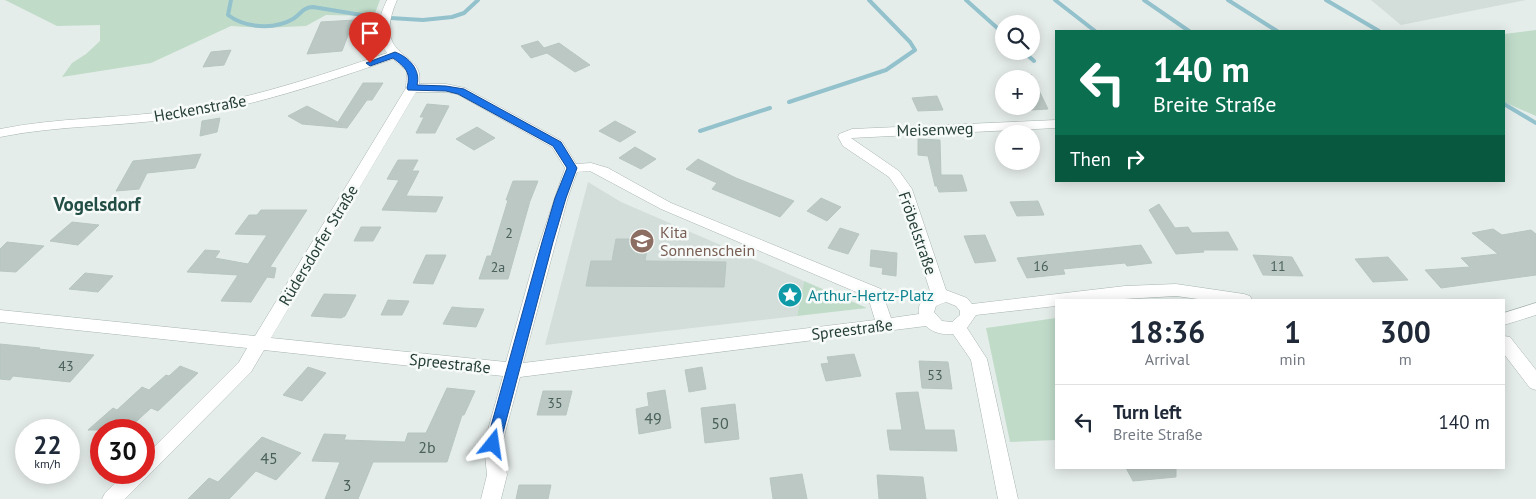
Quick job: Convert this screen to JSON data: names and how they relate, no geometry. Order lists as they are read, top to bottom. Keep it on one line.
{"streets":{"street":["Heckenstraße","Meisenweg","Fröbelstraße","Rüdersdorfer Straße","Spreestraße"]},"crossings":[["Meisenweg","Fröbelstraße"],["Fröbelstraße","Spreestraße"],["Rüdersdorfer Straße","Spreestraße"]],"districts":["Vogelsdorf"],"places":{"school or university":["Kita Sonnenschein"],"place":["Arthur-Hertz-Platz"]},"house_numbers":["2","16","11","2a","43","53","35","49","50","2b","45","3"],"page":{"map_buttons":["+","−"],"turn":["140 m","Breite Straße"],"then":"Then","eta":["18:36","Arrival","1","min","300","m"],"list":[{"name":"Turn left","note":"Breite Straße","value":"140 m"}],"speed":"22 km/h","limit":"30"}}
